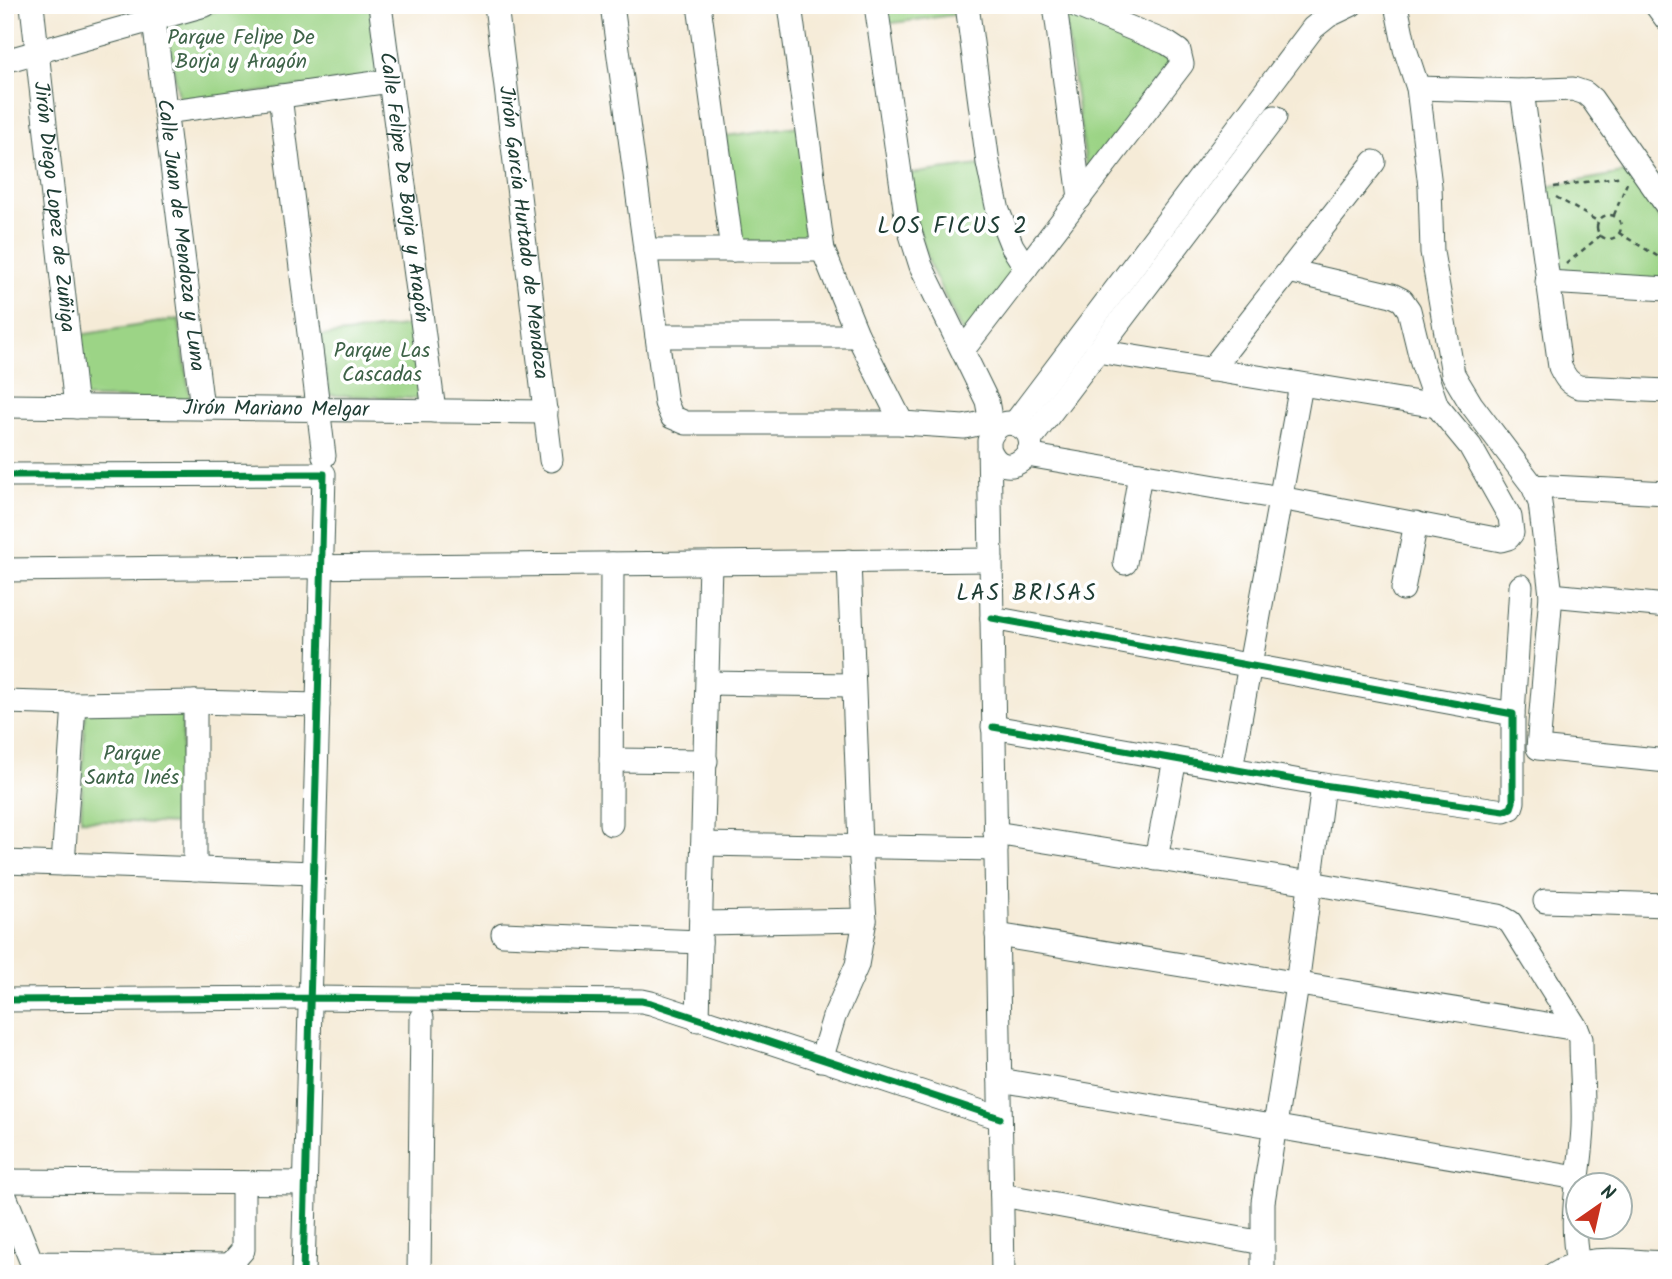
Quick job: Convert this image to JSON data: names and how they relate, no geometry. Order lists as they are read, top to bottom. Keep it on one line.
{"streets":{"street":["Calle Felipe De Borja y Aragón","Jirón Diego Lopez de Zuñiga","Jirón García Hurtado de Mendoza","Calle Juan de Mendoza y Luna","Jirón Mariano Melgar"]},"crossings":[["Calle Felipe De Borja y Aragón","Jirón Mariano Melgar"],["Jirón Diego Lopez de Zuñiga","Jirón Mariano Melgar"],["Jirón García Hurtado de Mendoza","Jirón Mariano Melgar"],["Calle Juan de Mendoza y Luna","Jirón Mariano Melgar"]],"districts":["LOS FICUS 2","LAS BRISAS"],"parks":["Parque Felipe De Borja y Aragón","Parque Las Cascadas","Parque Santa Inés"],"north":"top right"}
